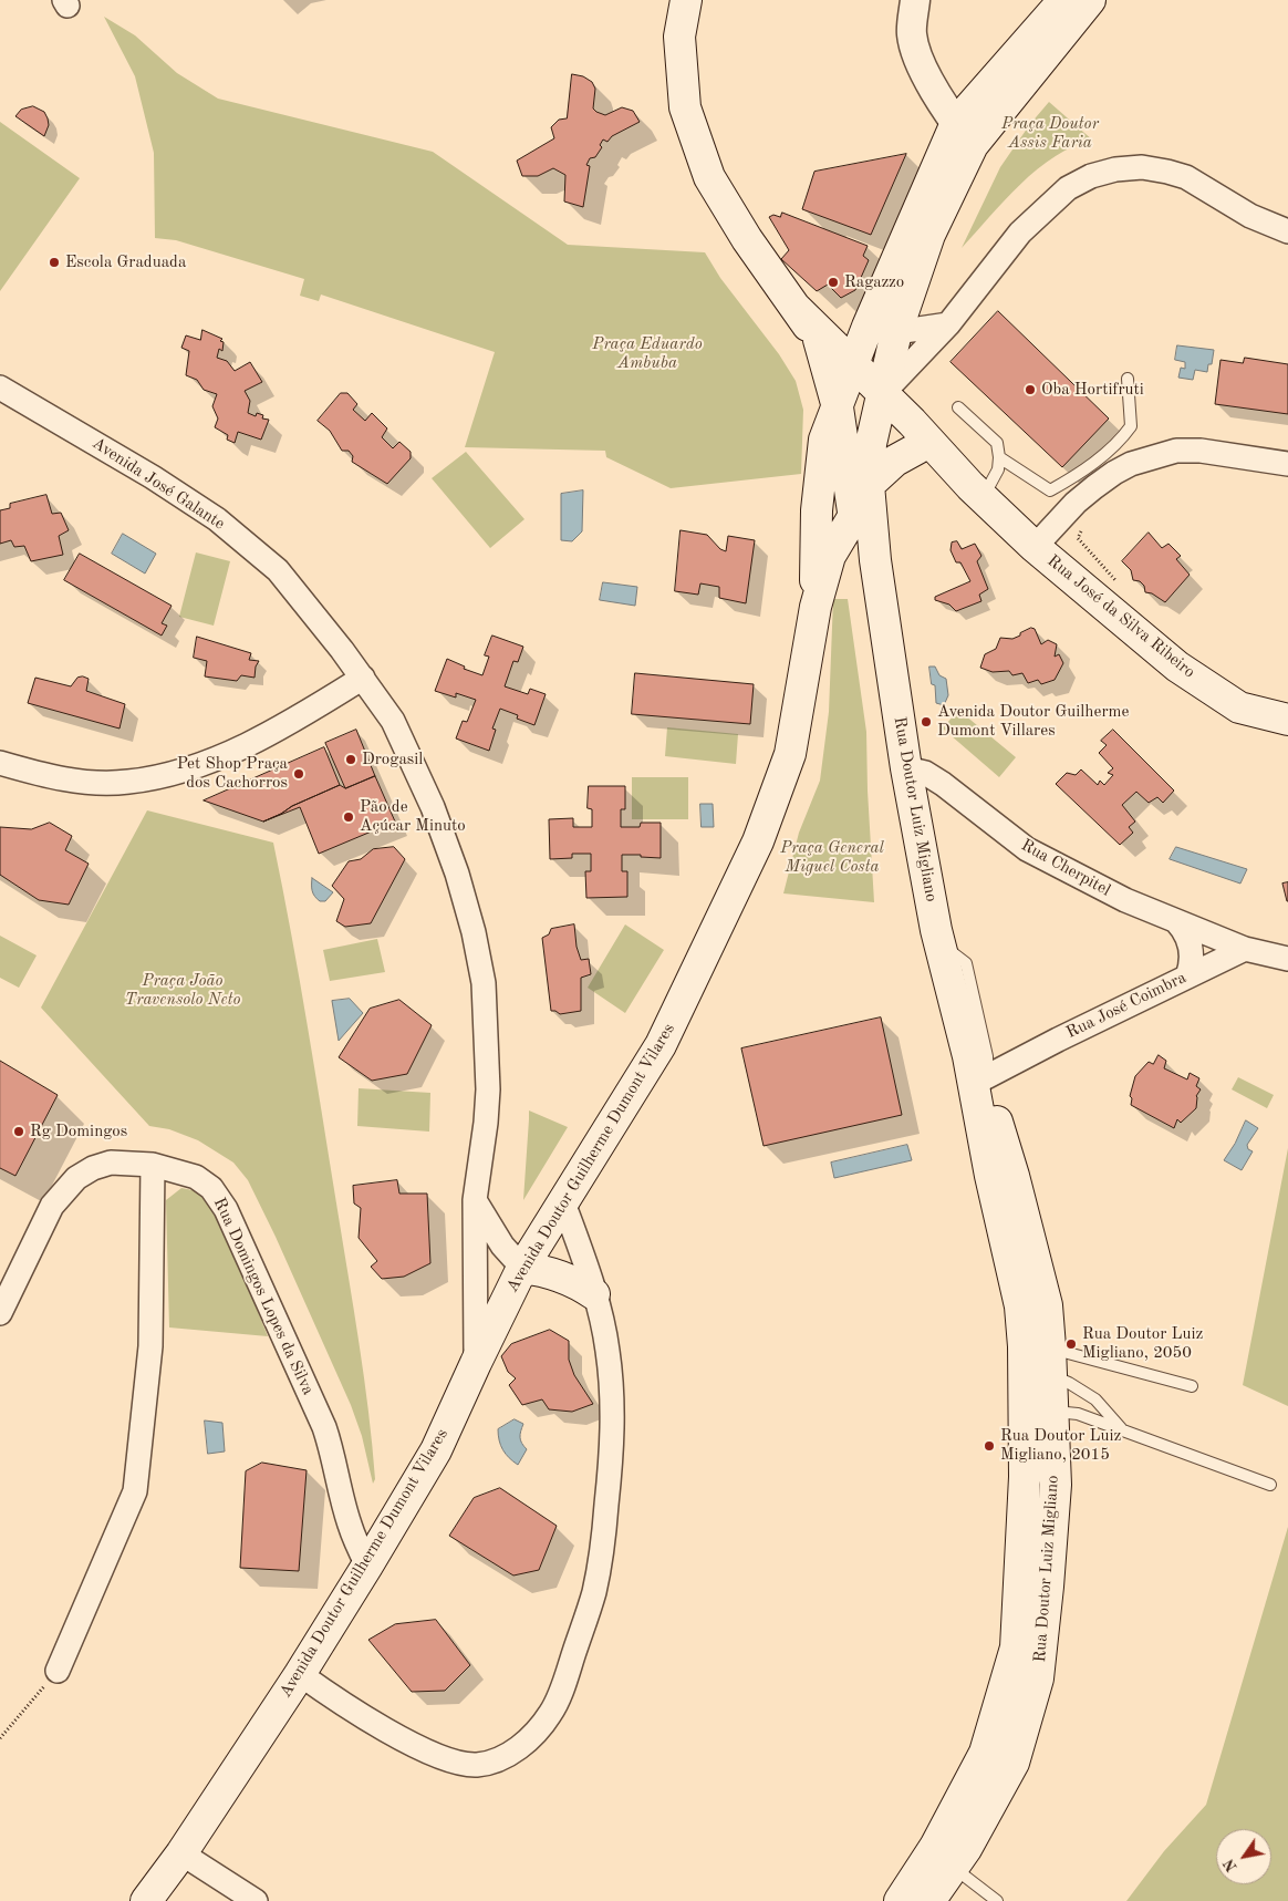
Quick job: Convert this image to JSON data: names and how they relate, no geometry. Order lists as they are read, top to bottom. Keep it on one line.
{"streets":{"main road":["Rua José da Silva Ribeiro","Rua Doutor Luiz Migliano","Avenida Doutor Guilherme Dumont Vilares"],"street":["Avenida José Galante","Rua Cherpitel","Rua José Coimbra","Rua Domingos Lopes da Silva"]},"crossings":[["Avenida José Galante","Avenida Doutor Guilherme Dumont Vilares"],["Rua José da Silva Ribeiro","Avenida Doutor Guilherme Dumont Vilares"],["Rua Doutor Luiz Migliano","Rua Cherpitel"],["Rua Doutor Luiz Migliano","Rua José Coimbra"],["Rua Doutor Luiz Migliano","Avenida Doutor Guilherme Dumont Vilares"],["Rua Cherpitel","Rua José Coimbra"],["Avenida Doutor Guilherme Dumont Vilares","Rua Domingos Lopes da Silva"]],"parks":["Praça Doutor Assis Faria","Praça Eduardo Ambuba","Praça General Miguel Costa","Praça João Travensolo Neto"],"places":["Escola Graduada","Ragazzo","Oba Hortifruti","Avenida Doutor Guilherme Dumont Villares","Drogasil","Pet Shop Praça dos Cachorros","Pão de Açúcar Minuto","Rg Domingos","Rua Doutor Luiz Migliano, 2050","Rua Doutor Luiz Migliano, 2015"],"north":"bottom left"}
